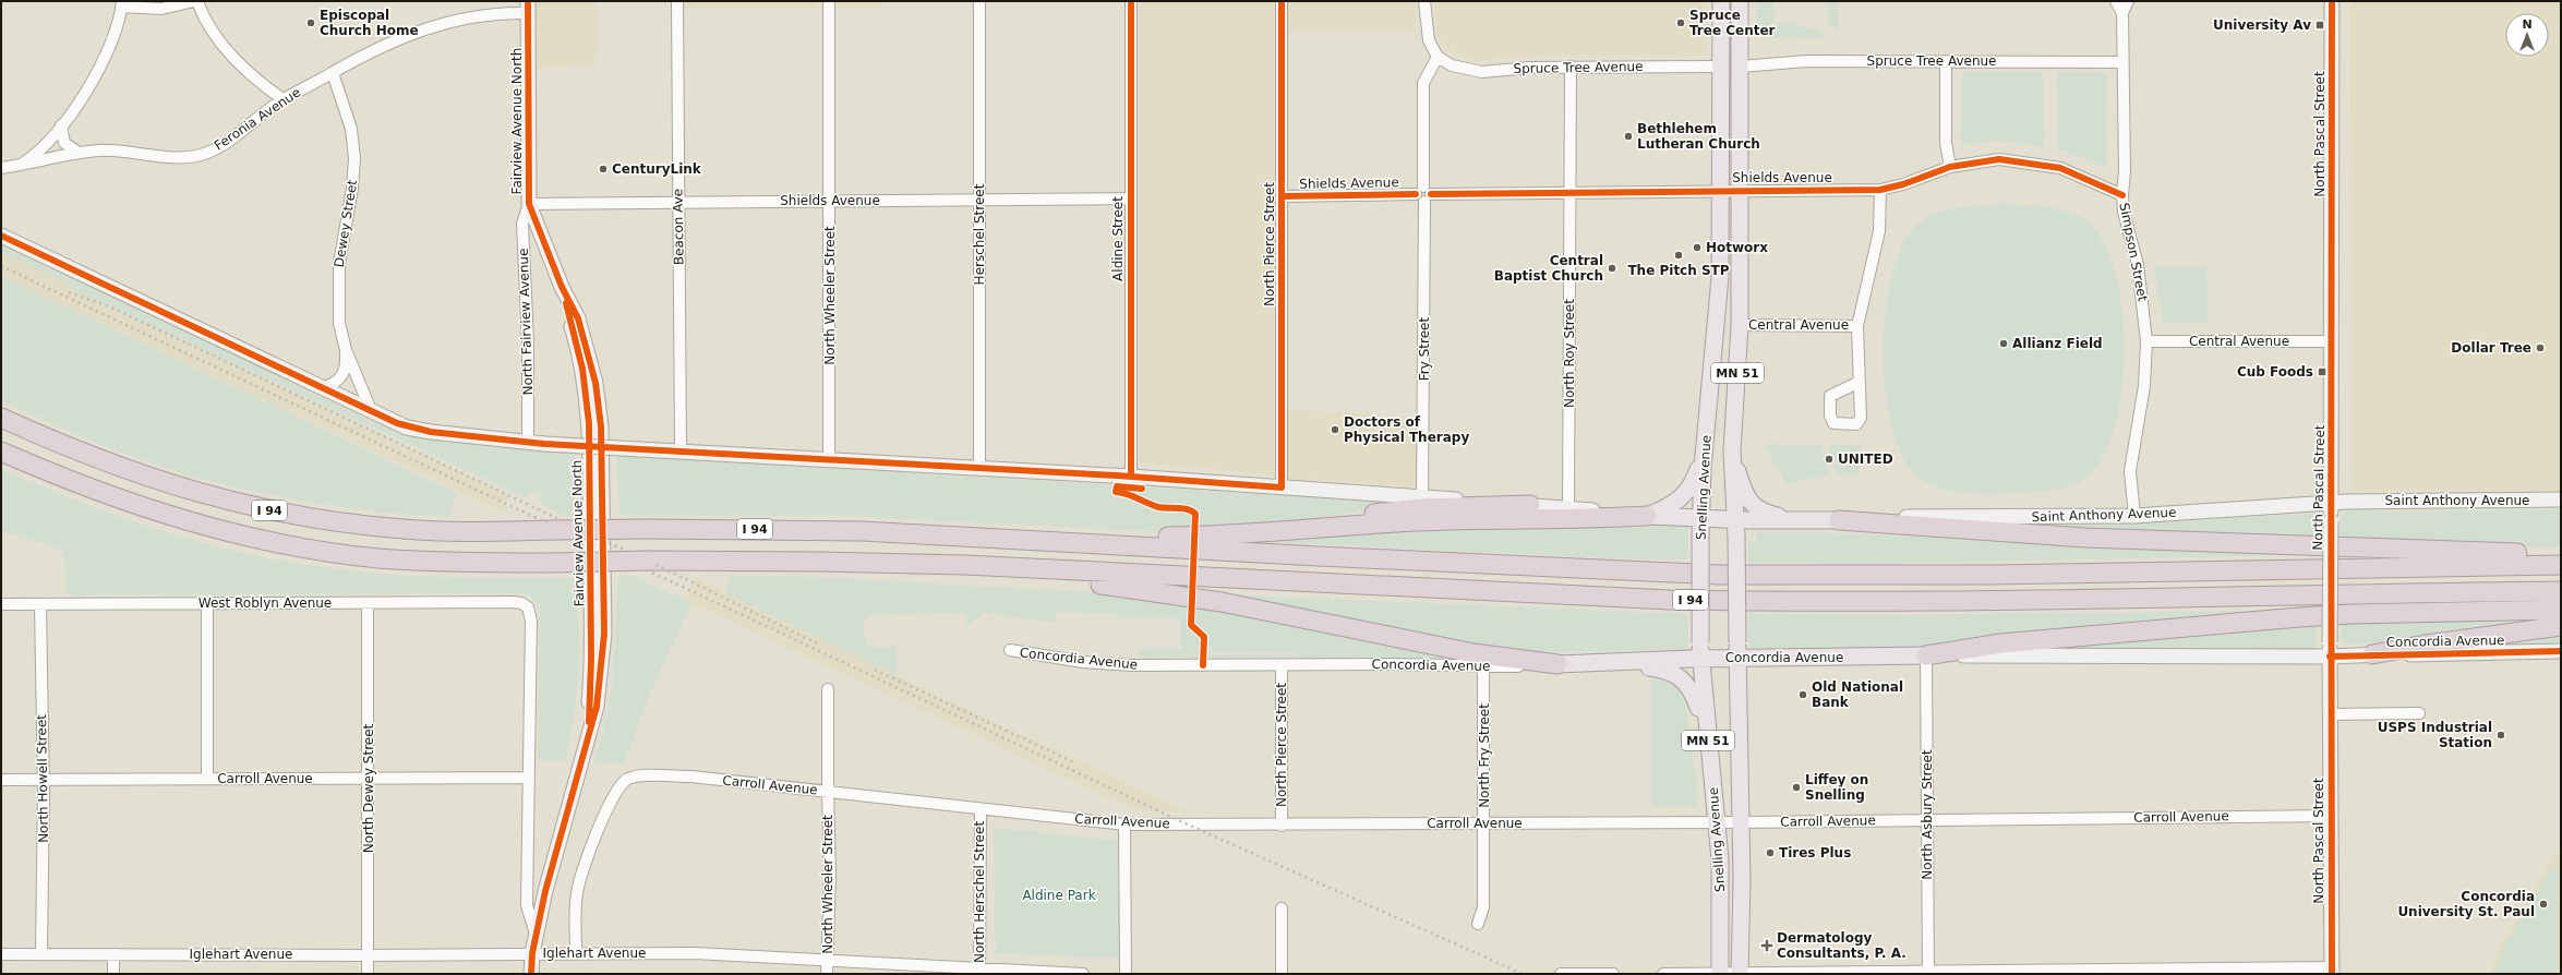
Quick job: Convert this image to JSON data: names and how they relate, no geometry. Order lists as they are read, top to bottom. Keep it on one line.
{"streets":{"highway":["I 94"],"main road":["MN 51","Snelling Avenue","Saint Anthony Avenue","Concordia Avenue"],"street":["Spruce Tree Avenue","Feronia Avenue","Fairview Avenue North","North Pascal Street","Shields Avenue","Dewey Street","Beacon Ave","Herschel Street","Aldine Street","North Pierce Street","Simpson Street","North Wheeler Street","North Fairview Avenue","Central Avenue","Fry Street","North Roy Street","West Roblyn Avenue","North Fry Street","North Howell Street","Carroll Avenue","North Dewey Street","North Asbury Street","North Herschel Street","Iglehart Avenue"]},"crossings":[["Spruce Tree Avenue","Simpson Street"],["Spruce Tree Avenue","Fry Street"],["Spruce Tree Avenue","North Roy Street"],["Spruce Tree Avenue","Snelling Avenue"],["Feronia Avenue","Fairview Avenue North"],["Feronia Avenue","Dewey Street"],["Fairview Avenue North","Shields Avenue"],["Fairview Avenue North","North Fairview Avenue"],["Fairview Avenue North","West Roblyn Avenue"],["Fairview Avenue North","Carroll Avenue"],["Fairview Avenue North","Iglehart Avenue"],["North Pascal Street","Central Avenue"],["North Pascal Street","Saint Anthony Avenue"],["North Pascal Street","Concordia Avenue"],["North Pascal Street","Carroll Avenue"],["Shields Avenue","Beacon Ave"],["Shields Avenue","Herschel Street"],["Shields Avenue","Aldine Street"],["Shields Avenue","North Pierce Street"],["Shields Avenue","Simpson Street"],["Shields Avenue","North Wheeler Street"],["Shields Avenue","North Fairview Avenue"],["Shields Avenue","Fry Street"],["Shields Avenue","North Roy Street"],["Shields Avenue","Snelling Avenue"],["North Pierce Street","Concordia Avenue"],["North Pierce Street","Carroll Avenue"],["Simpson Street","Central Avenue"],["Simpson Street","Saint Anthony Avenue"],["North Wheeler Street","Carroll Avenue"],["North Wheeler Street","Iglehart Avenue"],["Central Avenue","Snelling Avenue"],["Snelling Avenue","Saint Anthony Avenue"],["Snelling Avenue","Concordia Avenue"],["Snelling Avenue","Carroll Avenue"],["West Roblyn Avenue","North Howell Street"],["West Roblyn Avenue","North Dewey Street"],["Concordia Avenue","North Fry Street"],["Concordia Avenue","North Asbury Street"],["North Fry Street","Carroll Avenue"],["North Howell Street","Carroll Avenue"],["North Howell Street","Iglehart Avenue"],["Carroll Avenue","North Dewey Street"],["Carroll Avenue","North Asbury Street"],["Carroll Avenue","North Herschel Street"],["Carroll Avenue","Iglehart Avenue"],["North Dewey Street","Iglehart Avenue"],["North Herschel Street","Iglehart Avenue"]],"parks":["Aldine Park"],"places":{"other":["Episcopal Church Home","Spruce Tree Center","Bethlehem Lutheran Church","CenturyLink","Hotworx","The Pitch STP","Central Baptist Church","Allianz Field","Dollar Tree","Doctors of Physical Therapy","UNITED","Old National Bank","USPS Industrial Station","Liffey on Snelling","Tires Plus","Concordia University St. Paul"],"transit":["University Av","Cub Foods"],"health":["Dermatology Consultants, P. A."]},"north":"top"}
